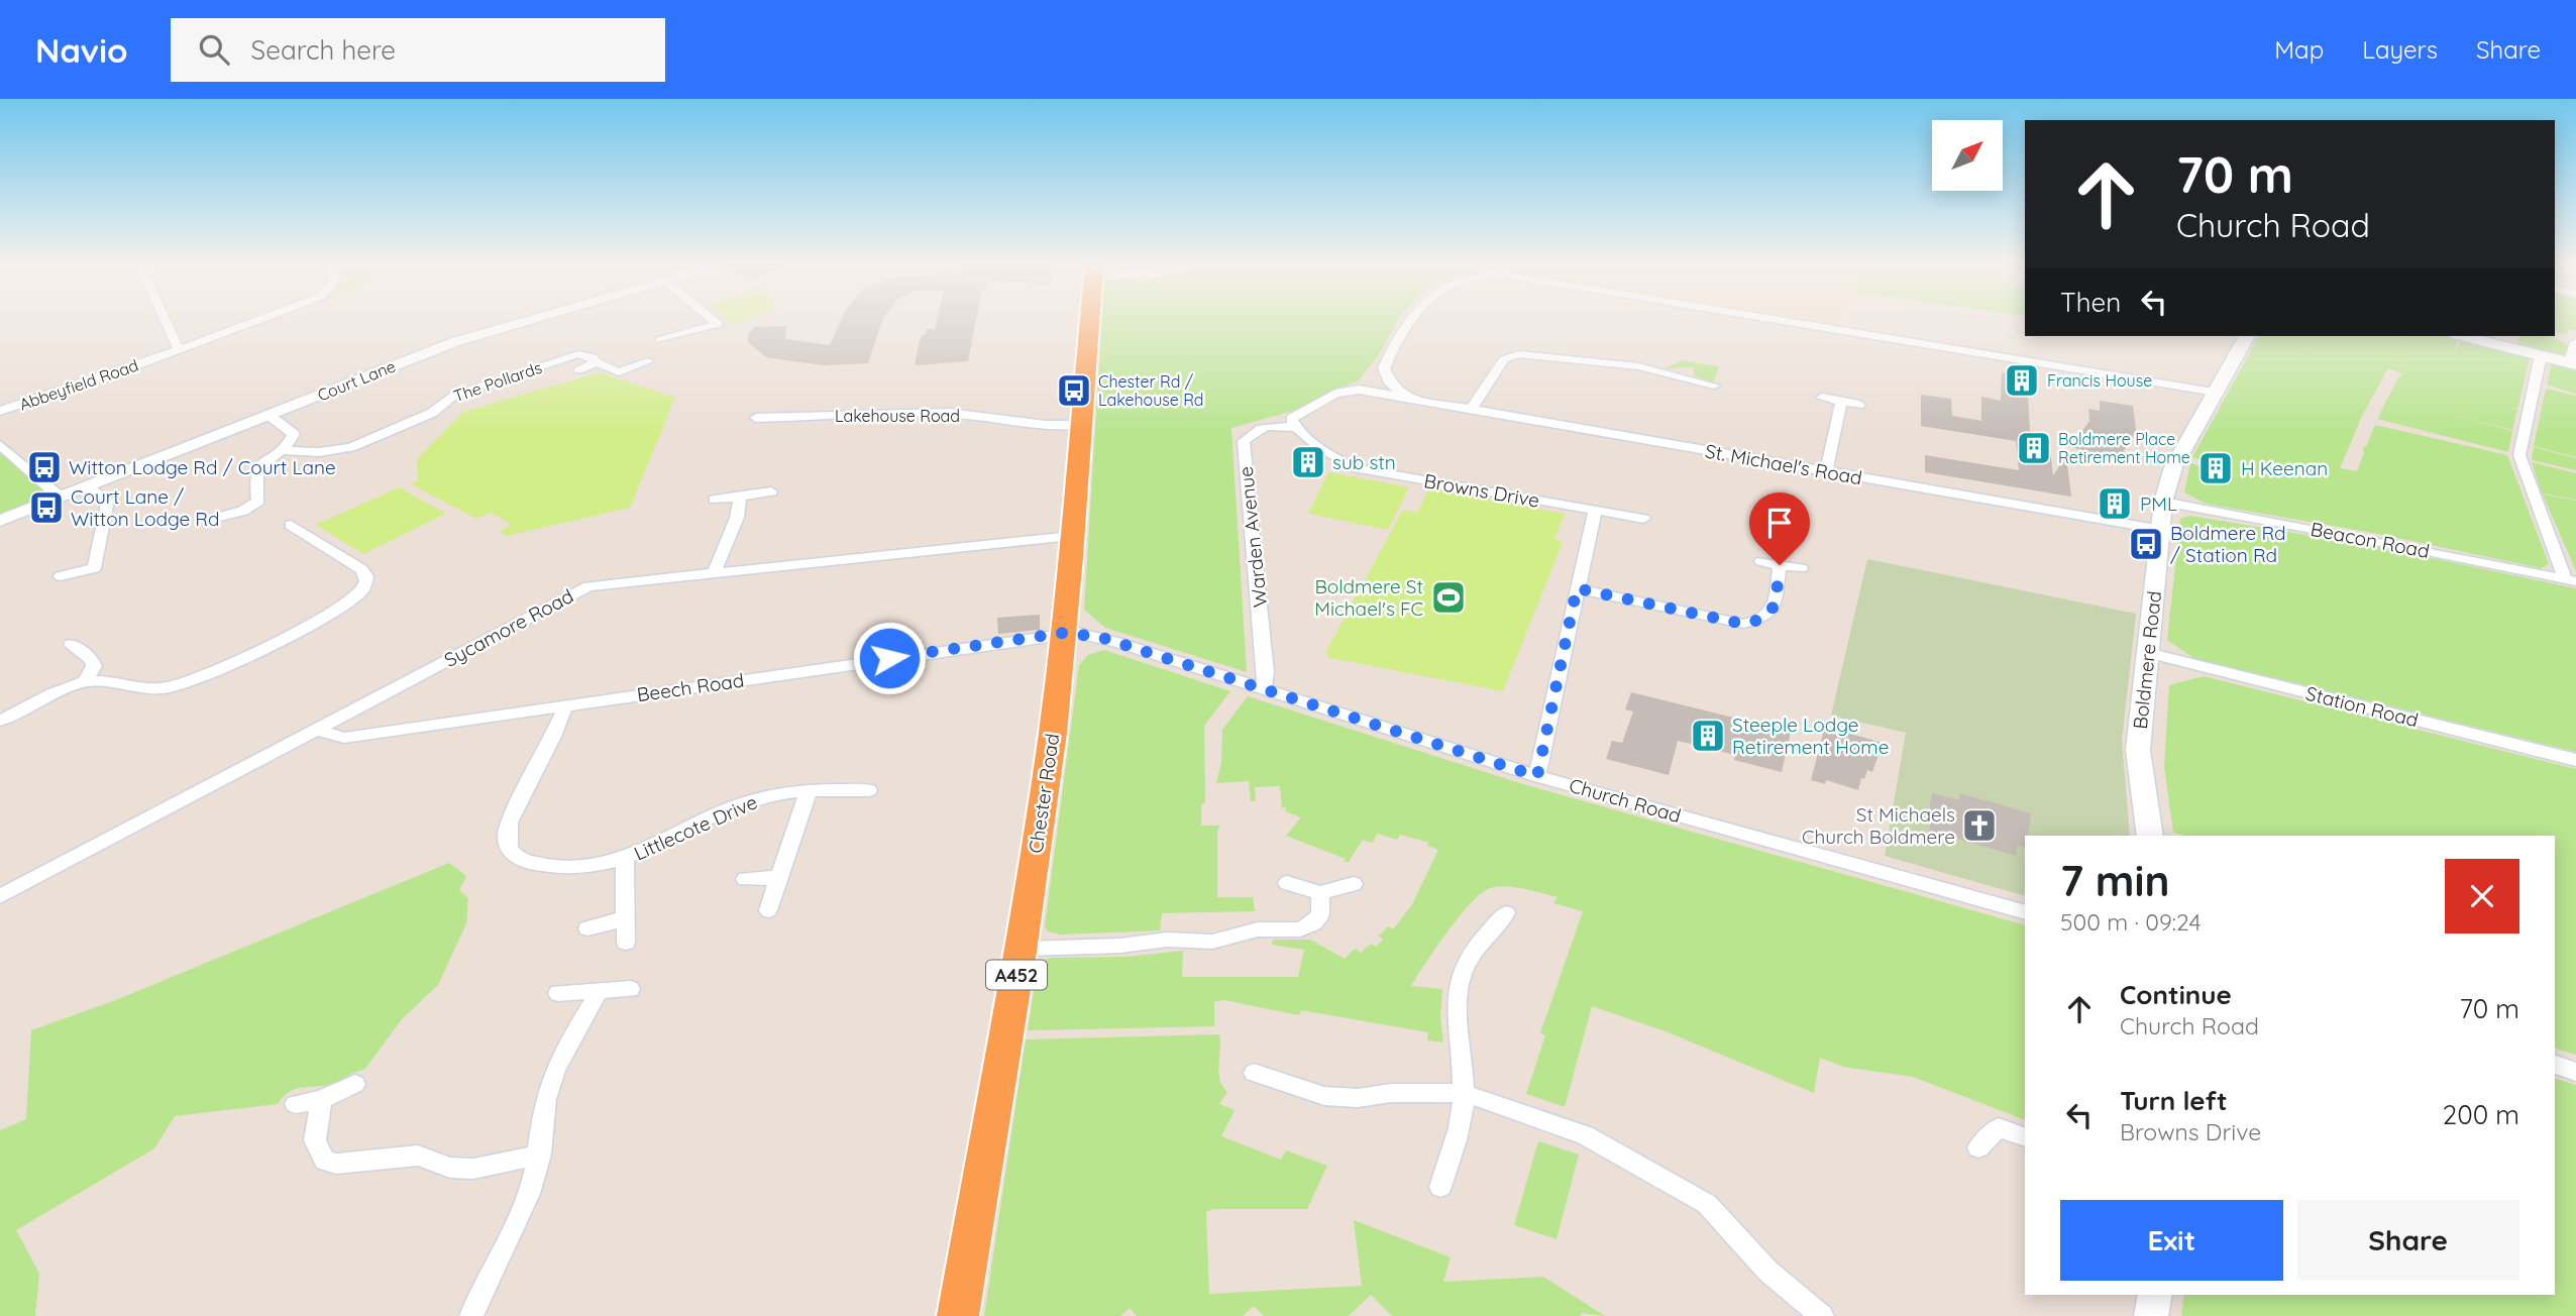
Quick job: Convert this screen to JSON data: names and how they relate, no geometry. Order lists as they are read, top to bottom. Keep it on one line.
{"streets":{"highway":["Chester Road","A452"],"main road":["Boldmere Road"],"street":["Court Lane","The Pollards","Abbeyfield Road","Lakehouse Road","St. Michael's Road","Browns Drive","Warden Avenue","Beacon Road","Sycamore Road","Beech Road","Station Road","Church Road","Littlecote Drive"]},"crossings":[["Lakehouse Road","Chester Road"],["St. Michael's Road","Browns Drive"],["St. Michael's Road","Warden Avenue"],["St. Michael's Road","Boldmere Road"],["Browns Drive","Warden Avenue"],["Warden Avenue","Church Road"],["Beacon Road","Boldmere Road"],["Sycamore Road","Beech Road"],["Sycamore Road","Chester Road"],["Boldmere Road","Station Road"],["Beech Road","Chester Road"],["Beech Road","Church Road"],["Beech Road","Littlecote Drive"],["Chester Road","Church Road"]],"places":{"building":["Francis House","Boldmere Place Retirement Home","sub stn","H Keenan","PML","Steeple Lodge Retirement Home"],"bus stop":["Chester Rd / Lakehouse Rd","Witton Lodge Rd / Court Lane","Court Lane / Witton Lodge Rd","Boldmere Rd / Station Rd"],"sports":["Boldmere St Michael's FC"],"church":["St Michaels Church Boldmere"]},"north":"top right","page":{"header":"Navio","search":"Search here","nav":["Map","Layers","Share"],"turn":["70 m","Church Road"],"then":"Then","heading":["7 min","500 m · 09:24"],"list":[{"name":"Continue","note":"Church Road","value":"70 m"},{"name":"Turn left","note":"Browns Drive","value":"200 m"}],"buttons":["Exit","Share"]}}
